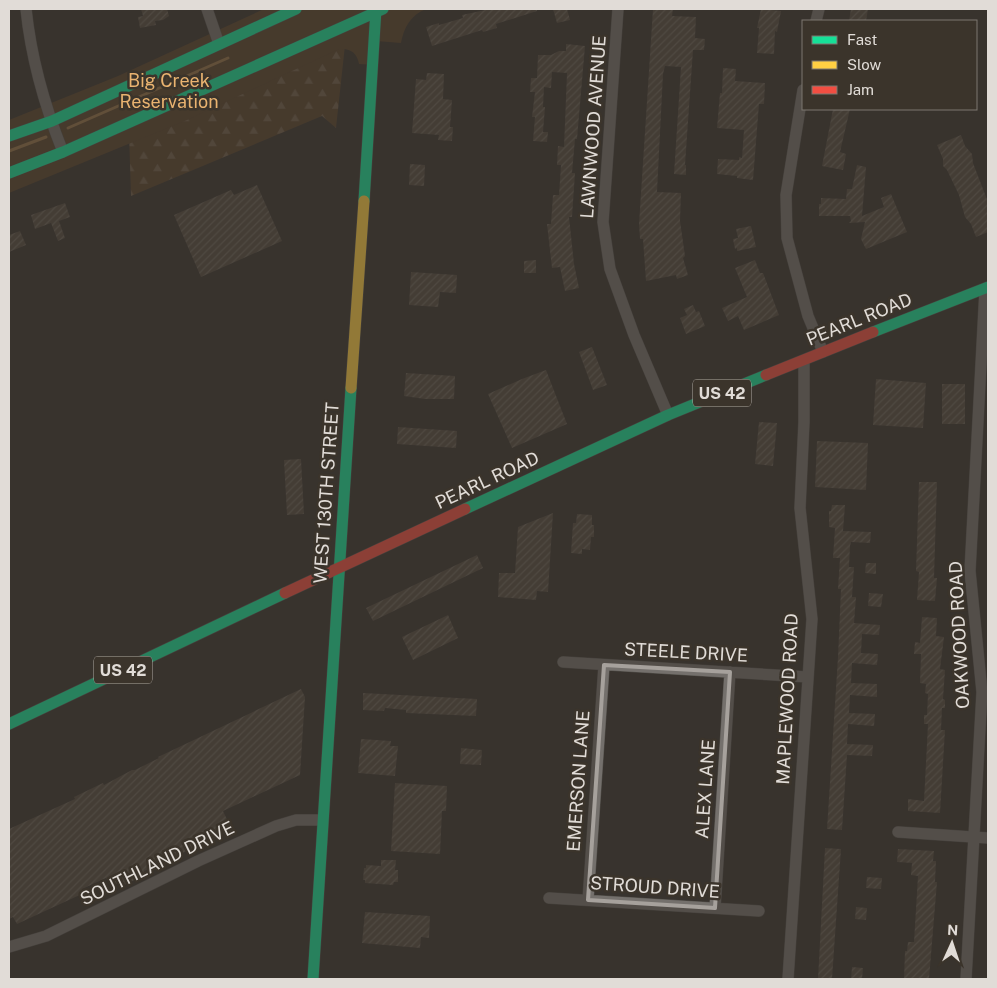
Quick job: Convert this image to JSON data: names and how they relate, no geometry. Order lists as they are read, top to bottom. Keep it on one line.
{"streets":{"main road":["PEARL ROAD","US 42","WEST 130TH STREET"],"street":["LAWNWOOD AVENUE","OAKWOOD ROAD","STEELE DRIVE","MAPLEWOOD ROAD","EMERSON LANE","ALEX LANE","SOUTHLAND DRIVE","STROUD DRIVE"]},"crossings":[["LAWNWOOD AVENUE","PEARL ROAD"],["PEARL ROAD","WEST 130TH STREET"],["PEARL ROAD","OAKWOOD ROAD"],["PEARL ROAD","MAPLEWOOD ROAD"],["WEST 130TH STREET","SOUTHLAND DRIVE"],["STEELE DRIVE","MAPLEWOOD ROAD"],["STEELE DRIVE","EMERSON LANE"],["STEELE DRIVE","ALEX LANE"],["EMERSON LANE","STROUD DRIVE"],["ALEX LANE","STROUD DRIVE"]],"parks":["Big Creek Reservation"],"legend":["Fast","Slow","Jam"],"north":"top"}
